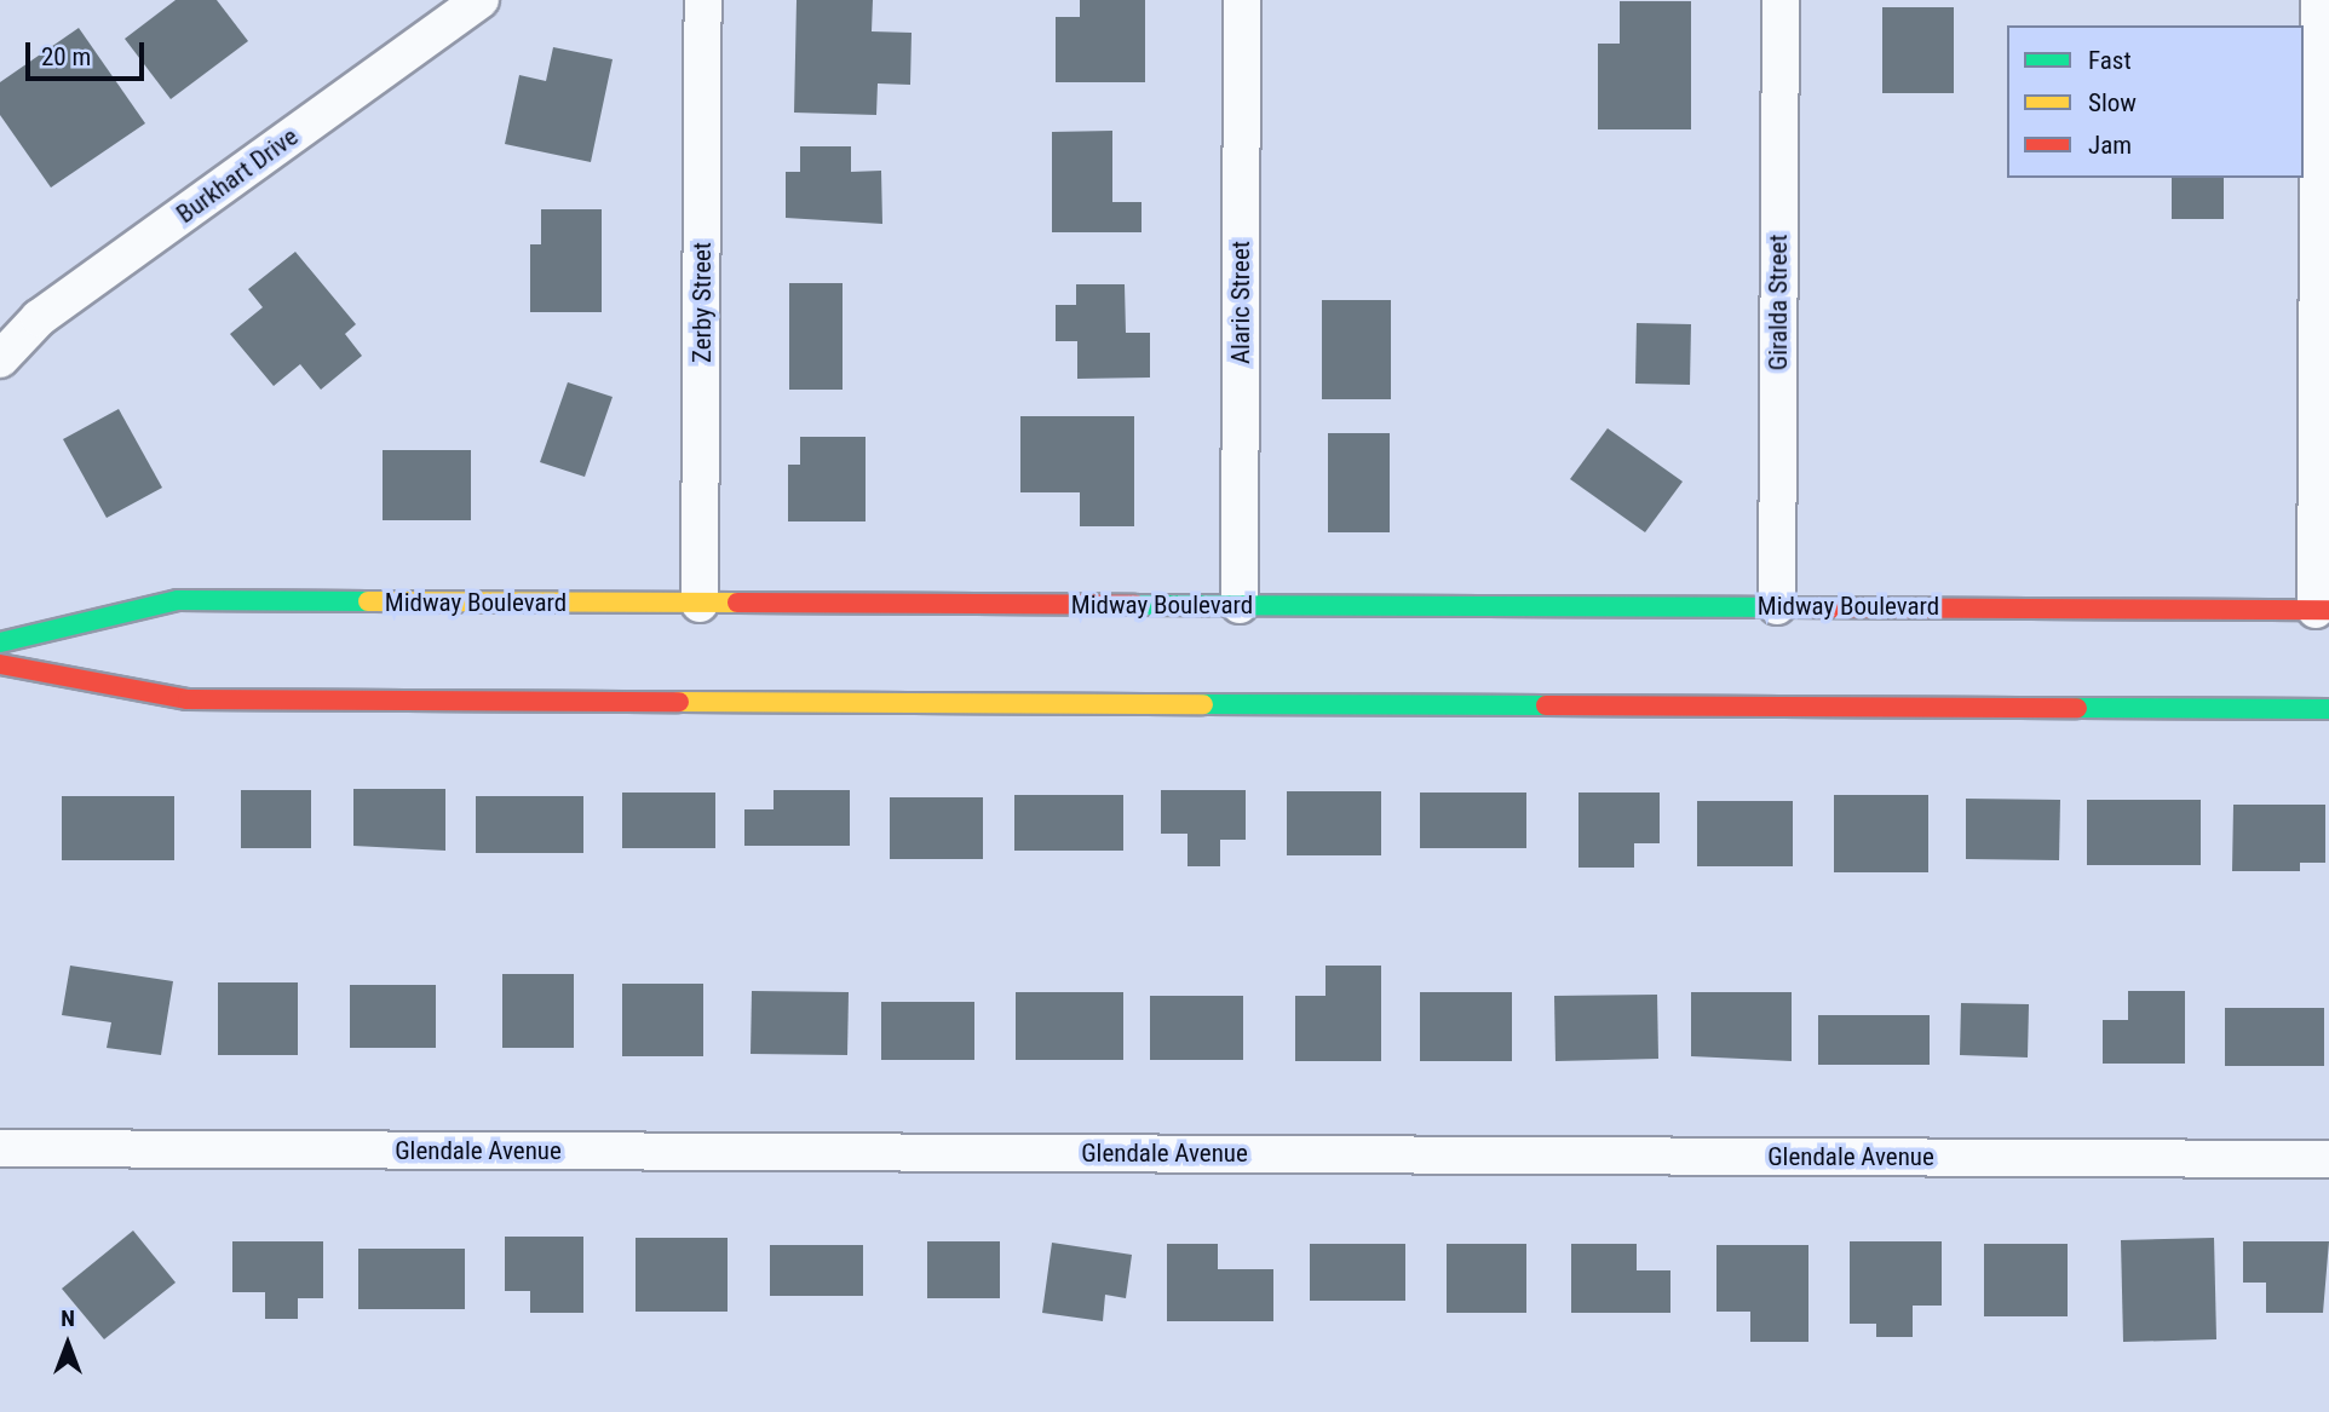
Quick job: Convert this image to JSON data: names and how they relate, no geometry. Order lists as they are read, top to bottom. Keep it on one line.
{"streets":{"street":["Burkhart Drive","Zerby Street","Alaric Street","Giralda Street","Midway Boulevard","Glendale Avenue"]},"crossings":[["Zerby Street","Midway Boulevard"],["Alaric Street","Midway Boulevard"],["Giralda Street","Midway Boulevard"]],"legend":["Fast","Slow","Jam"],"scale_bar":"20 m","north":"top"}
